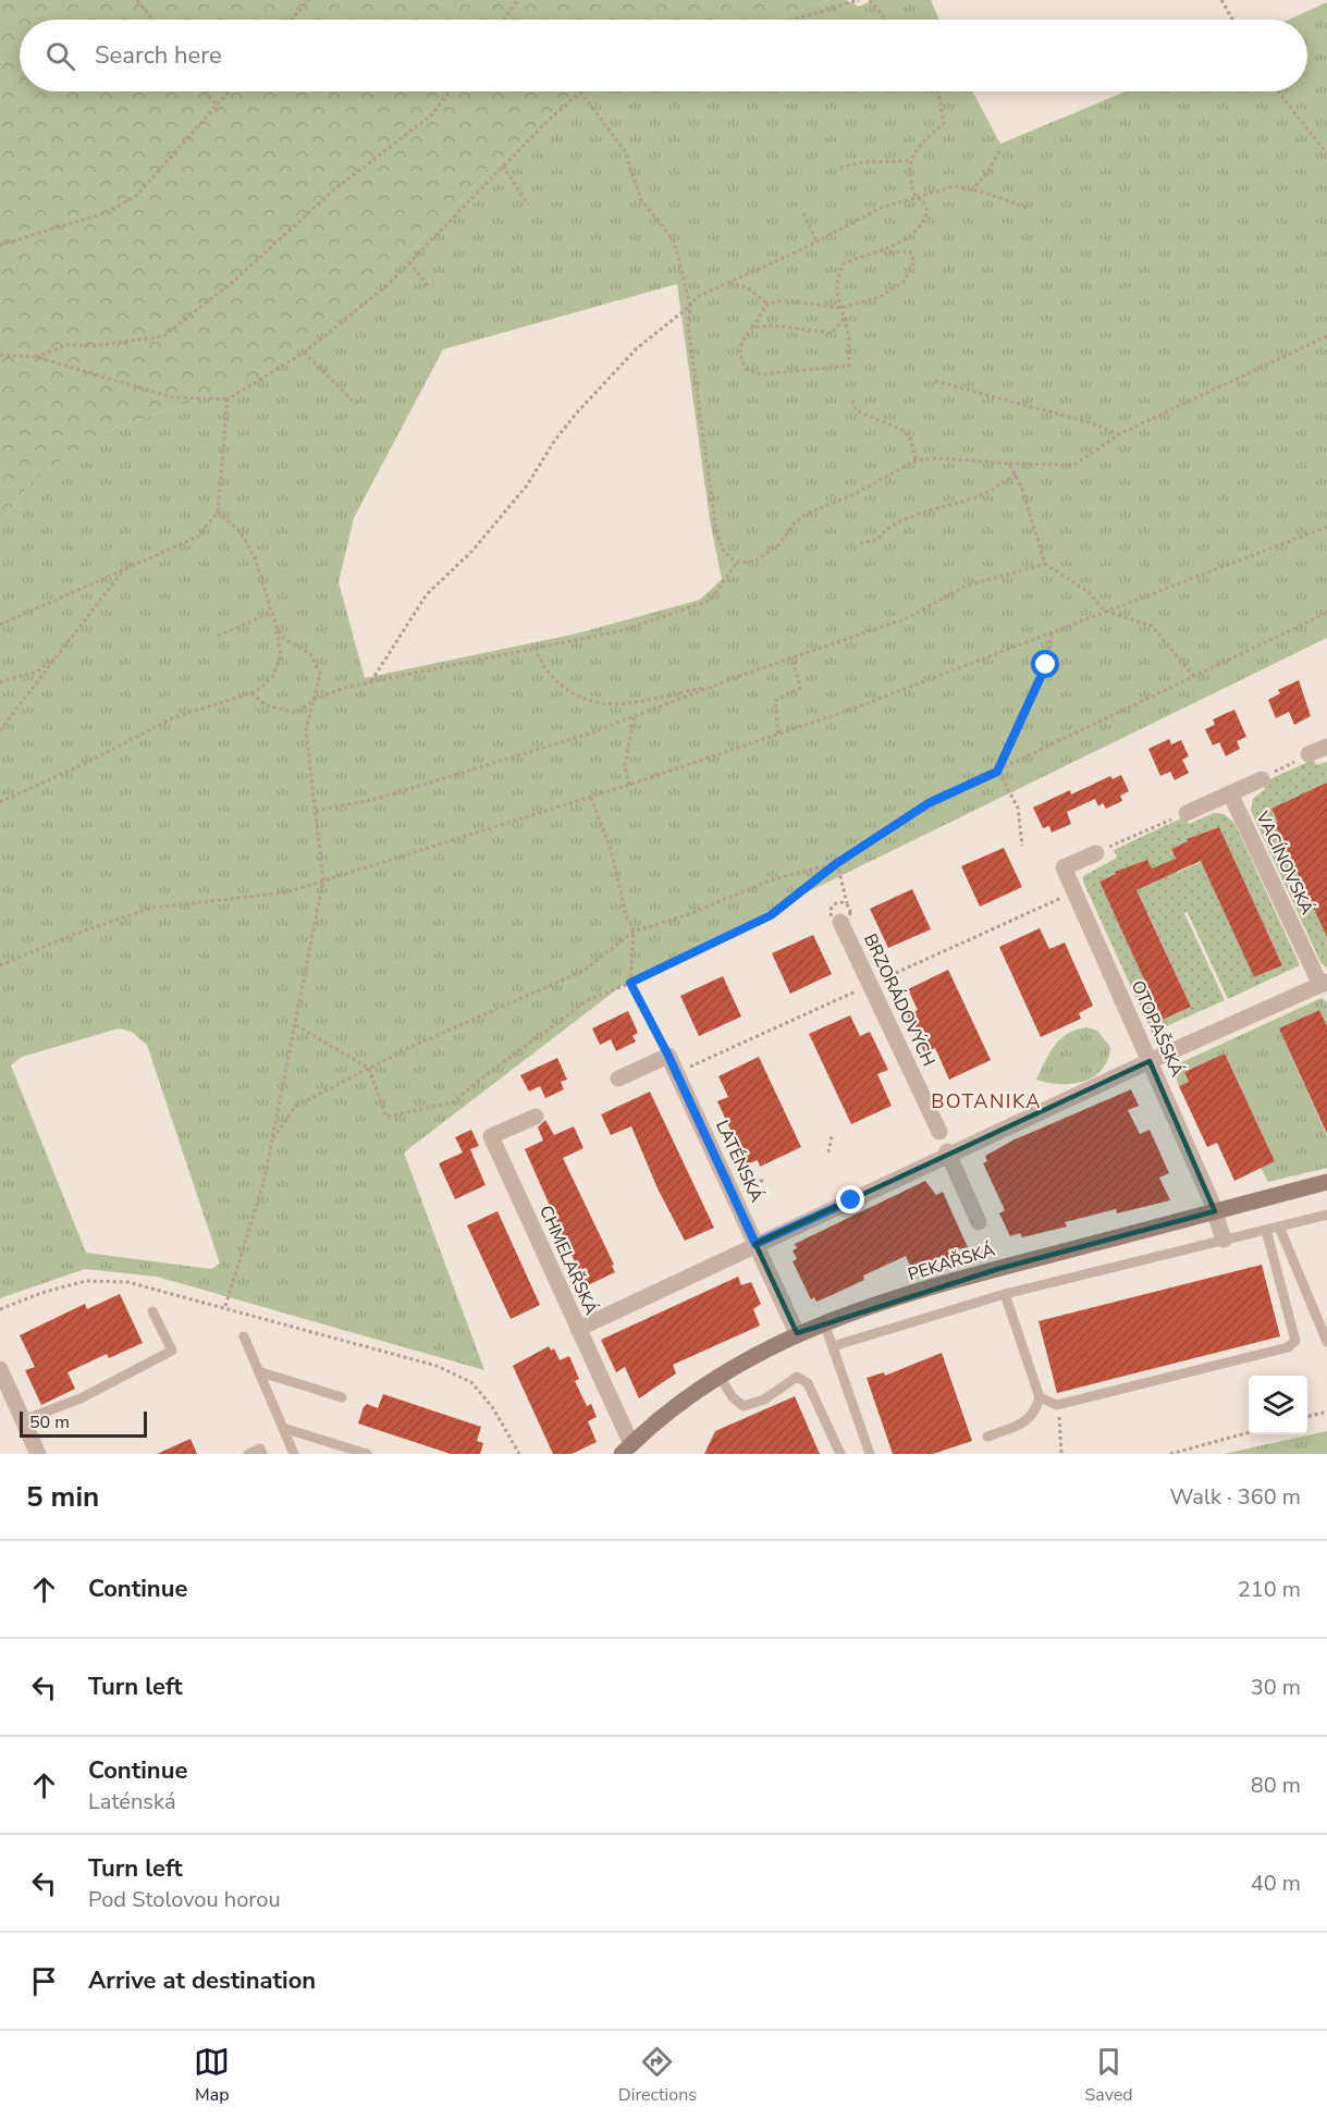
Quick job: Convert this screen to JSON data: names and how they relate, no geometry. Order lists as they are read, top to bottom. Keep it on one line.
{"streets":{"street":["VACÍNOVSKÁ","BRZORÁDOVÝCH","OTOPAŠSKÁ","LATÉNSKÁ","CHMELAŘSKÁ","PEKAŘSKÁ"]},"crossings":[["OTOPAŠSKÁ","PEKAŘSKÁ"],["LATÉNSKÁ","PEKAŘSKÁ"],["CHMELAŘSKÁ","PEKAŘSKÁ"]],"districts":["BOTANIKA"],"scale_bar":"50 m","page":{"search":"Search here","scale":"50 m","heading":["5 min","Walk · 360 m"],"list":[["Continue","210 m"],["Turn left","30 m"],["Continue","Laténská","80 m"],["Turn left","Pod Stolovou horou","40 m"],"Arrive at destination"],"nav":["Map","Directions","Saved"]}}
